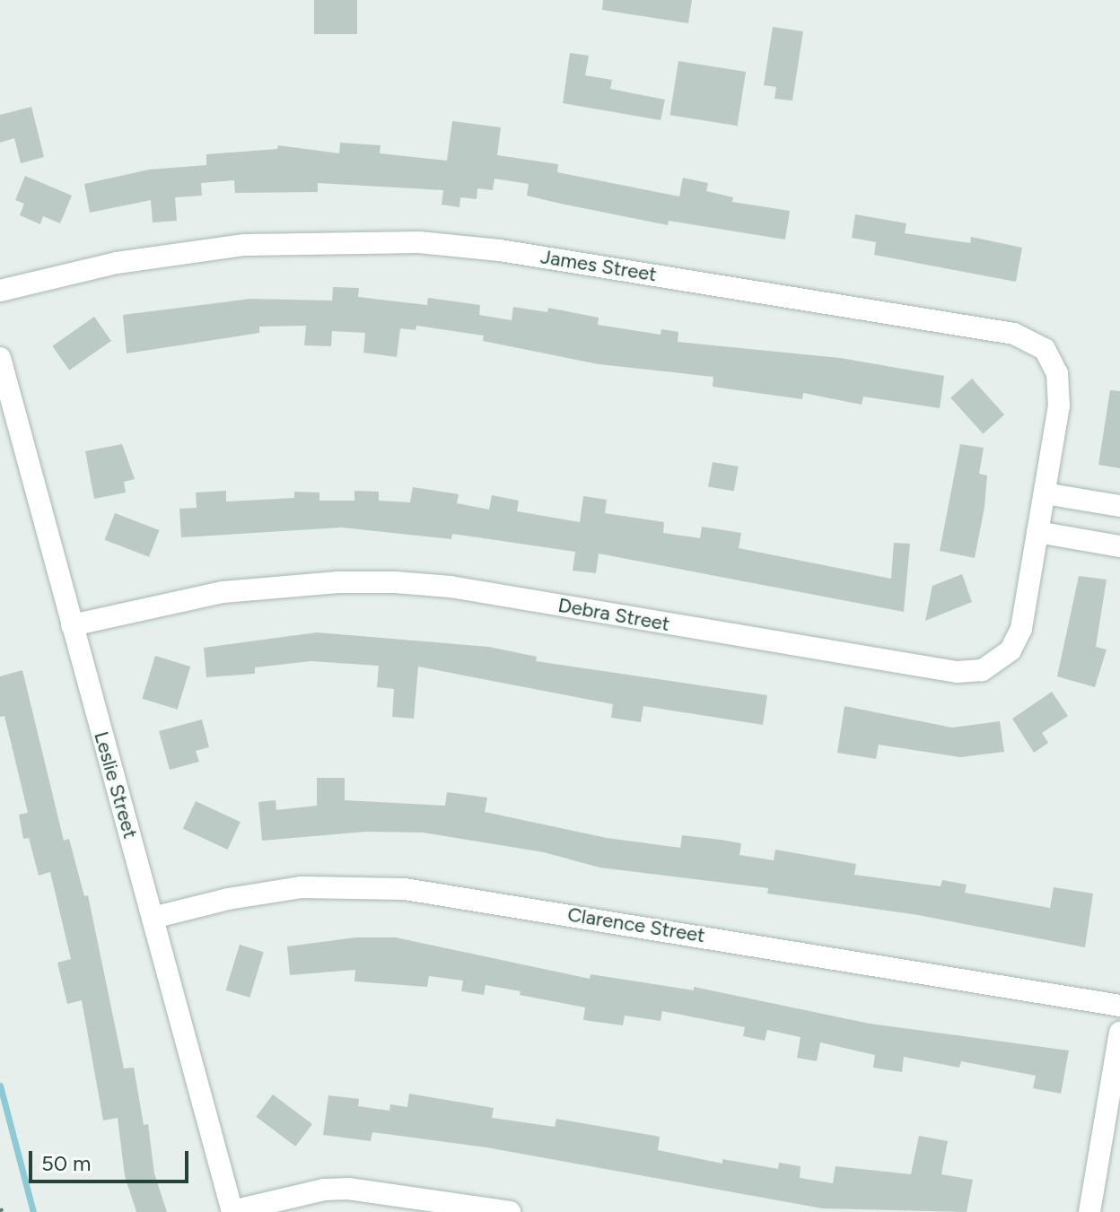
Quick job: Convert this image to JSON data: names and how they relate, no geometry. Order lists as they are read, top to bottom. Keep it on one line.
{"streets":{"street":["James Street","Debra Street","Leslie Street","Clarence Street"]},"crossings":[["James Street","Debra Street"],["Debra Street","Leslie Street"],["Leslie Street","Clarence Street"]],"scale_bar":"50 m"}
